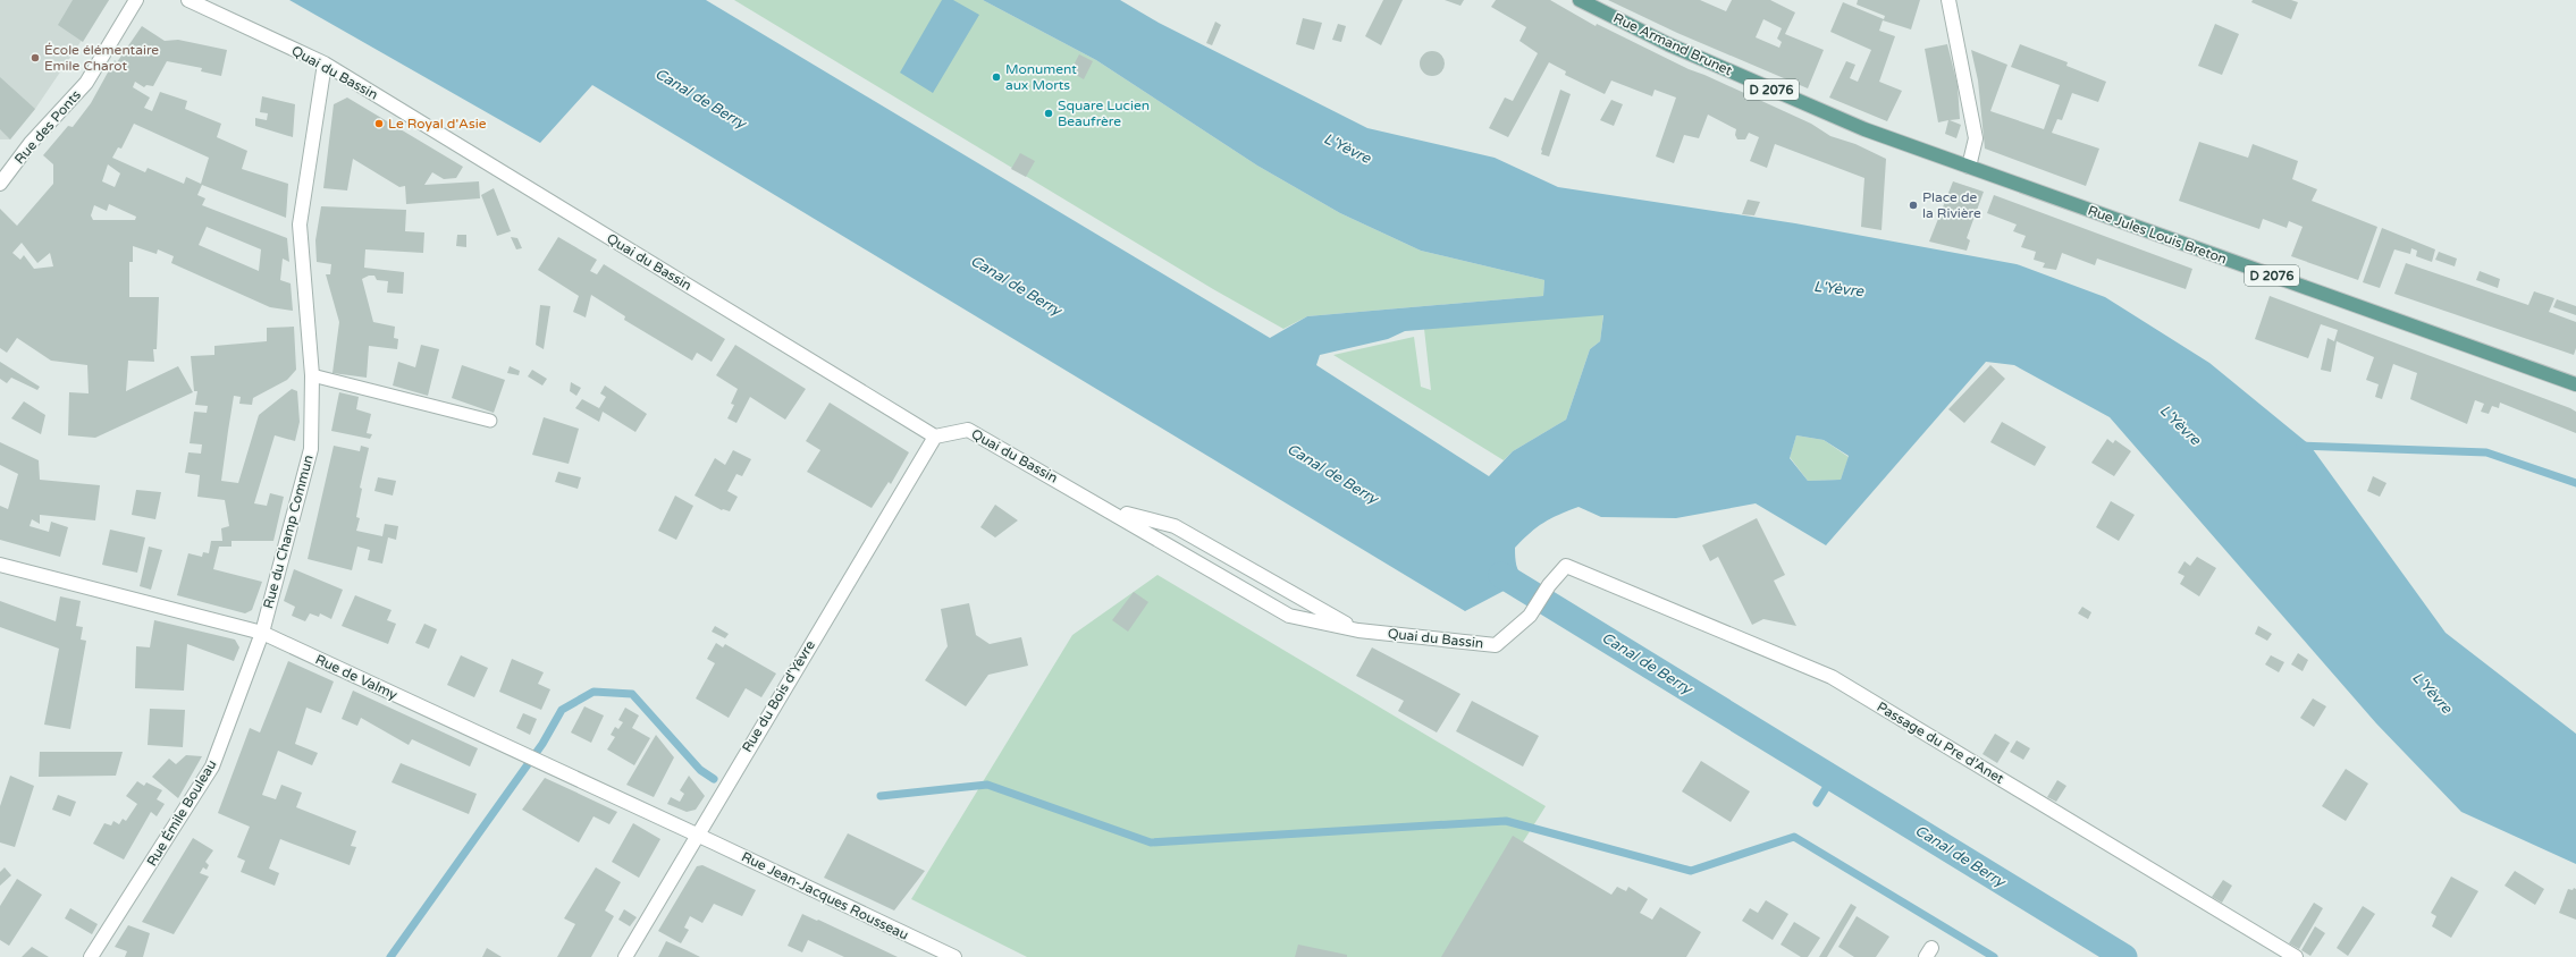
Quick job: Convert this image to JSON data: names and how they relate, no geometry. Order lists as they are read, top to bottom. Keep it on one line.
{"streets":{"main road":["Rue Armand Brunet","D 2076","Rue Jules Louis Breton"],"street":["Quai du Bassin","Rue des Ponts","Rue du Champ Commun","Rue de Valmy","Rue du Bois d'Yèvre","Passage du Pre d’Anet","Rue Émile Bouleau","Rue Jean-Jacques Rousseau"]},"crossings":[["Rue Armand Brunet","Rue Jules Louis Breton"],["Quai du Bassin","Rue du Champ Commun"],["Quai du Bassin","Rue du Bois d'Yèvre"],["Quai du Bassin","Passage du Pre d’Anet"],["Rue du Champ Commun","Rue de Valmy"],["Rue du Champ Commun","Rue Émile Bouleau"],["Rue de Valmy","Rue du Bois d'Yèvre"],["Rue de Valmy","Rue Émile Bouleau"],["Rue de Valmy","Rue Jean-Jacques Rousseau"],["Rue du Bois d'Yèvre","Rue Jean-Jacques Rousseau"]],"water":["Canal de Berry","L'Yèvre"],"places":["École élémentaire Emile Charot","Monument aux Morts","Square Lucien Beaufrère","Le Royal d'Asie","Place de la Rivière"]}
